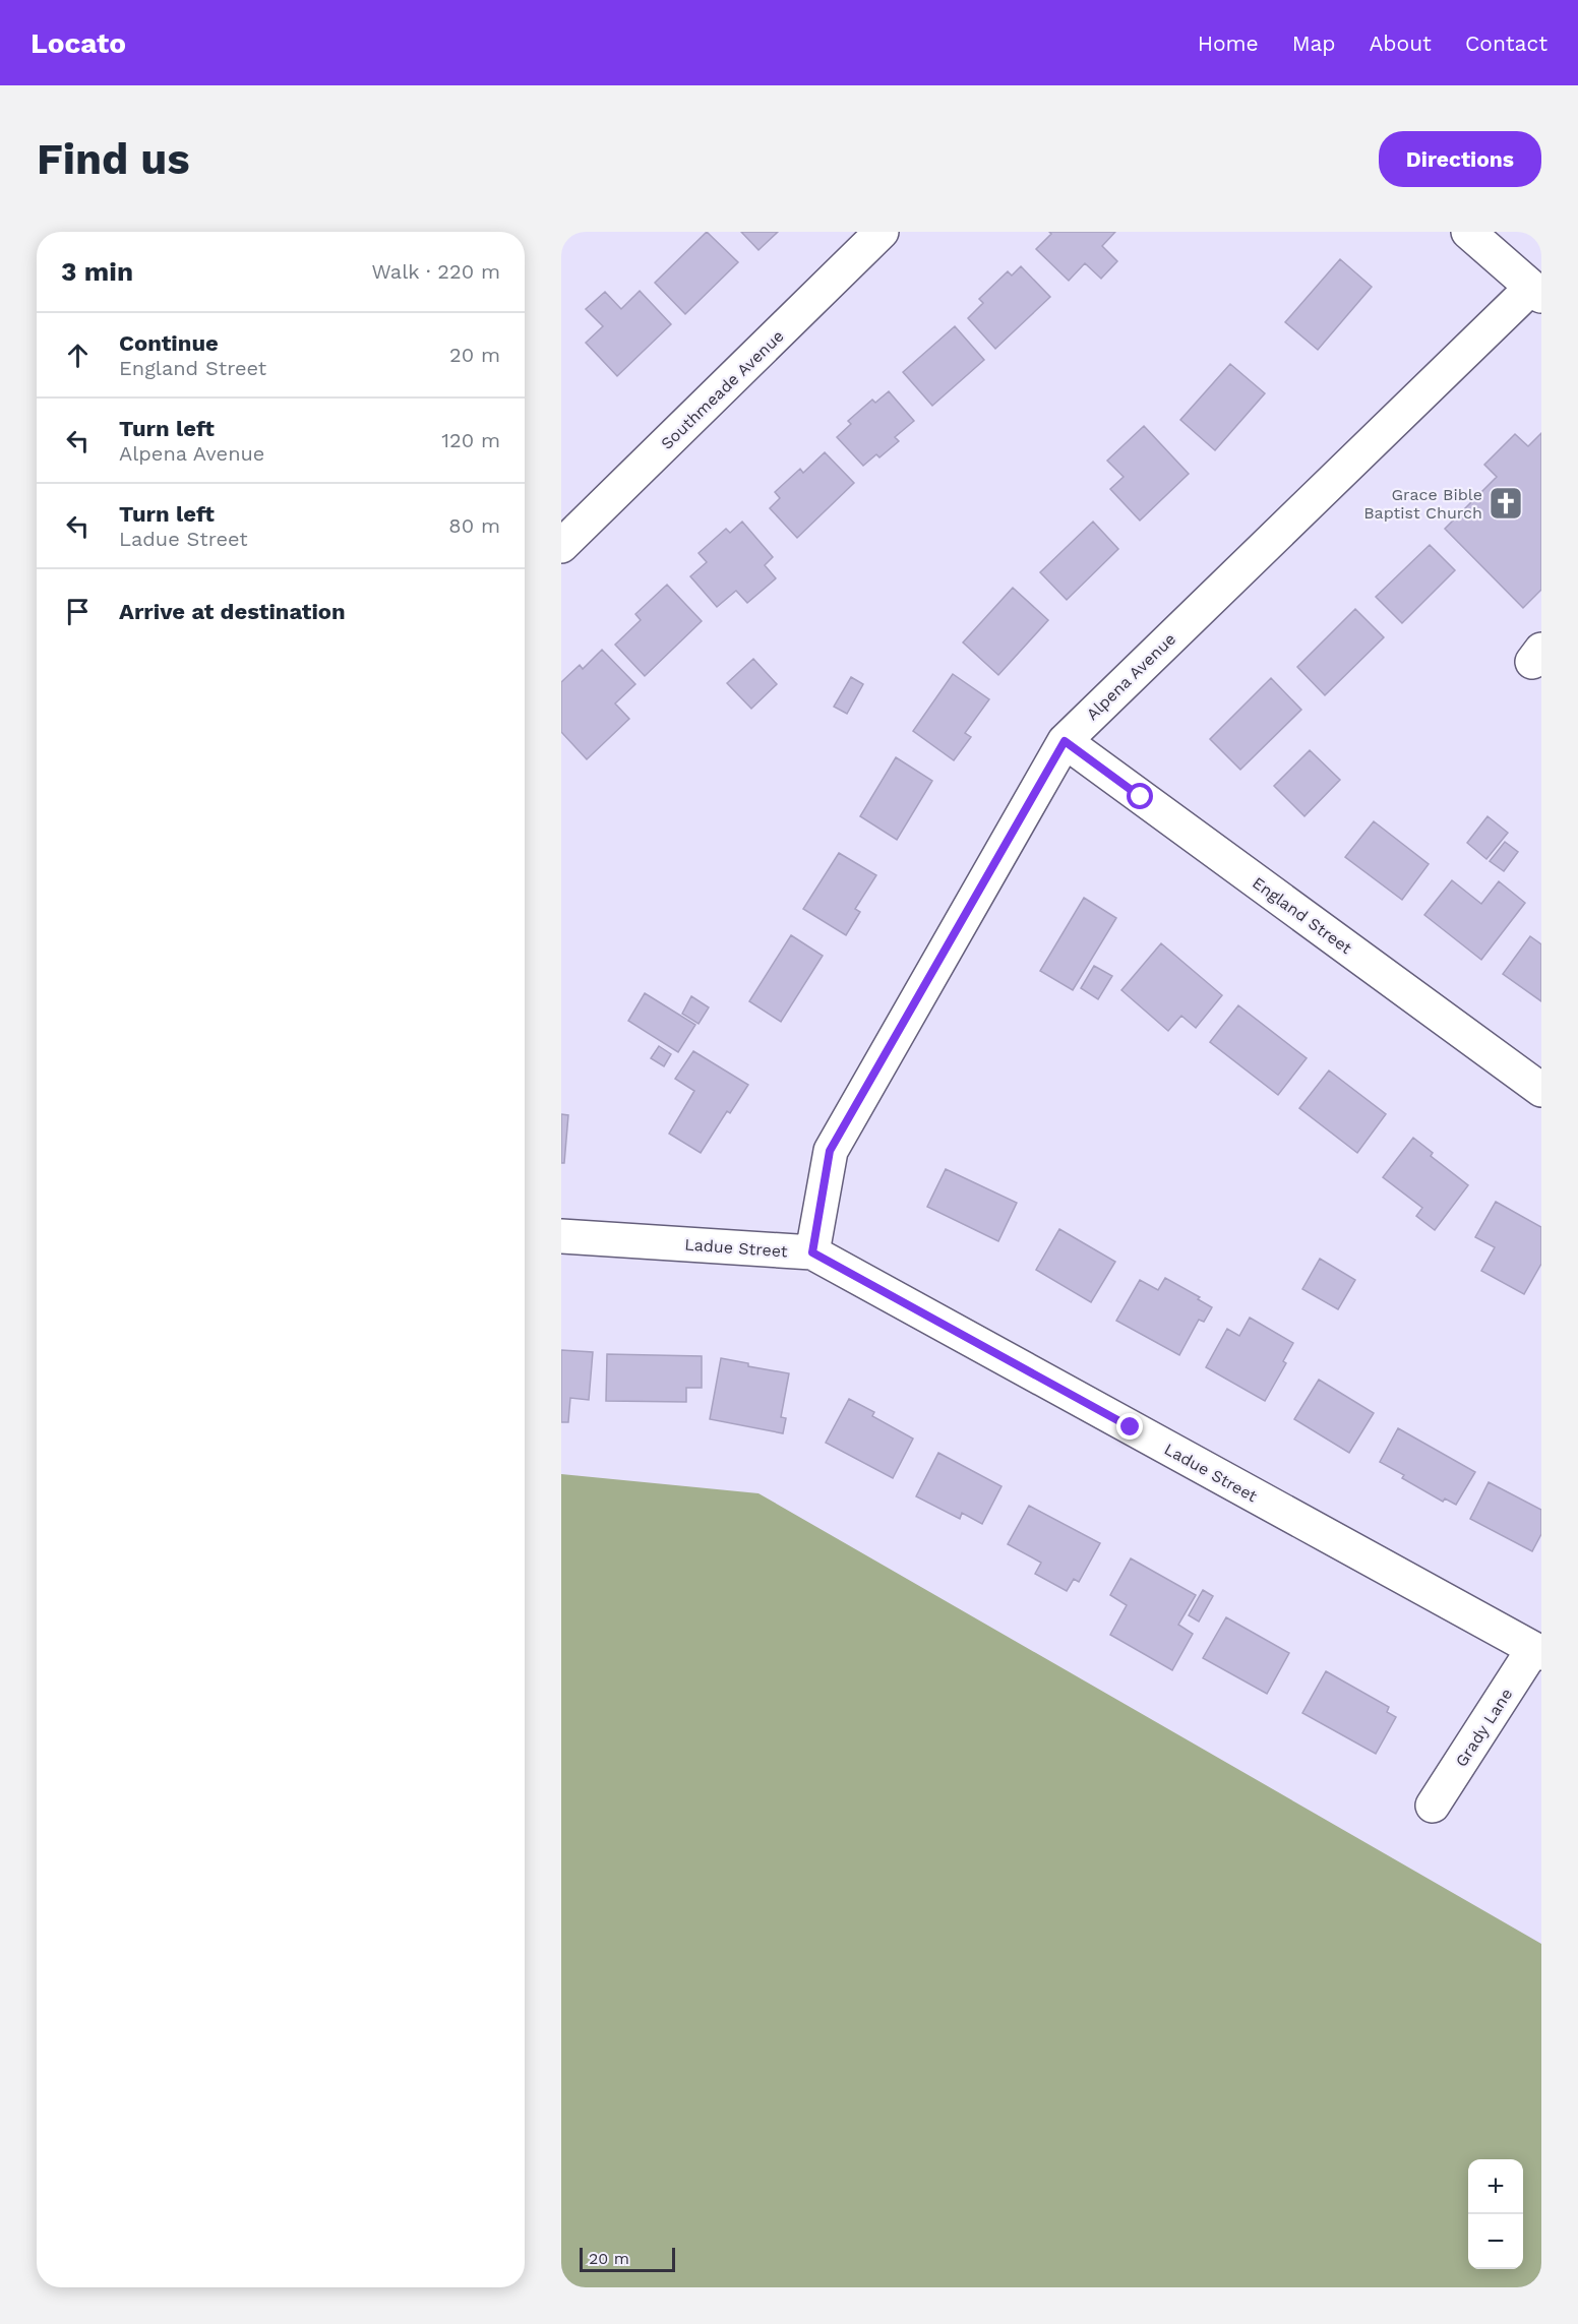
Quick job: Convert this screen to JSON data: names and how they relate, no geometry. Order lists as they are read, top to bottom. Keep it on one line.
{"streets":{"street":["Southmeade Avenue","Alpena Avenue","England Street","Ladue Street","Grady Lane"]},"crossings":[["Alpena Avenue","England Street"],["Alpena Avenue","Ladue Street"],["Ladue Street","Grady Lane"]],"places":{"church":["Grace Bible Baptist Church"]},"scale_bar":"20 m","page":{"header":"Locato","nav":["Home","Map","About","Contact"],"buttons":"Directions","title":"Find us","heading":["3 min","Walk · 220 m"],"list":[["Continue","England Street","20 m"],["Turn left","Alpena Avenue","120 m"],["Turn left","Ladue Street","80 m"],"Arrive at destination"],"map_buttons":["+","−"],"scale":"20 m"}}
